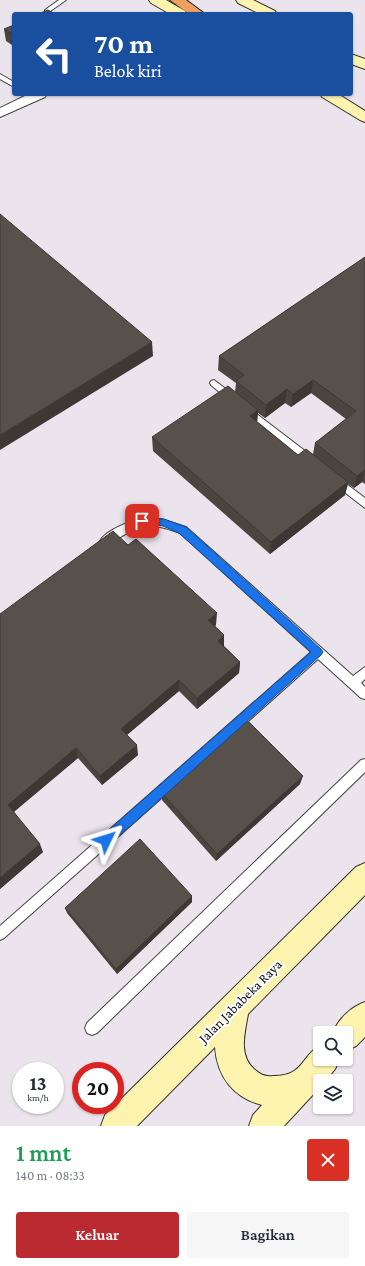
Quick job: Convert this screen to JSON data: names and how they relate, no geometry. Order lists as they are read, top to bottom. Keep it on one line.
{"streets":{"main road":["Jalan Jababeka Raya"]},"page":{"turn":["70 m","Belok kiri"],"speed":"13 km/h","limit":"20","heading":["1 mnt","140 m · 08:33"],"buttons":["Keluar","Bagikan"]}}
